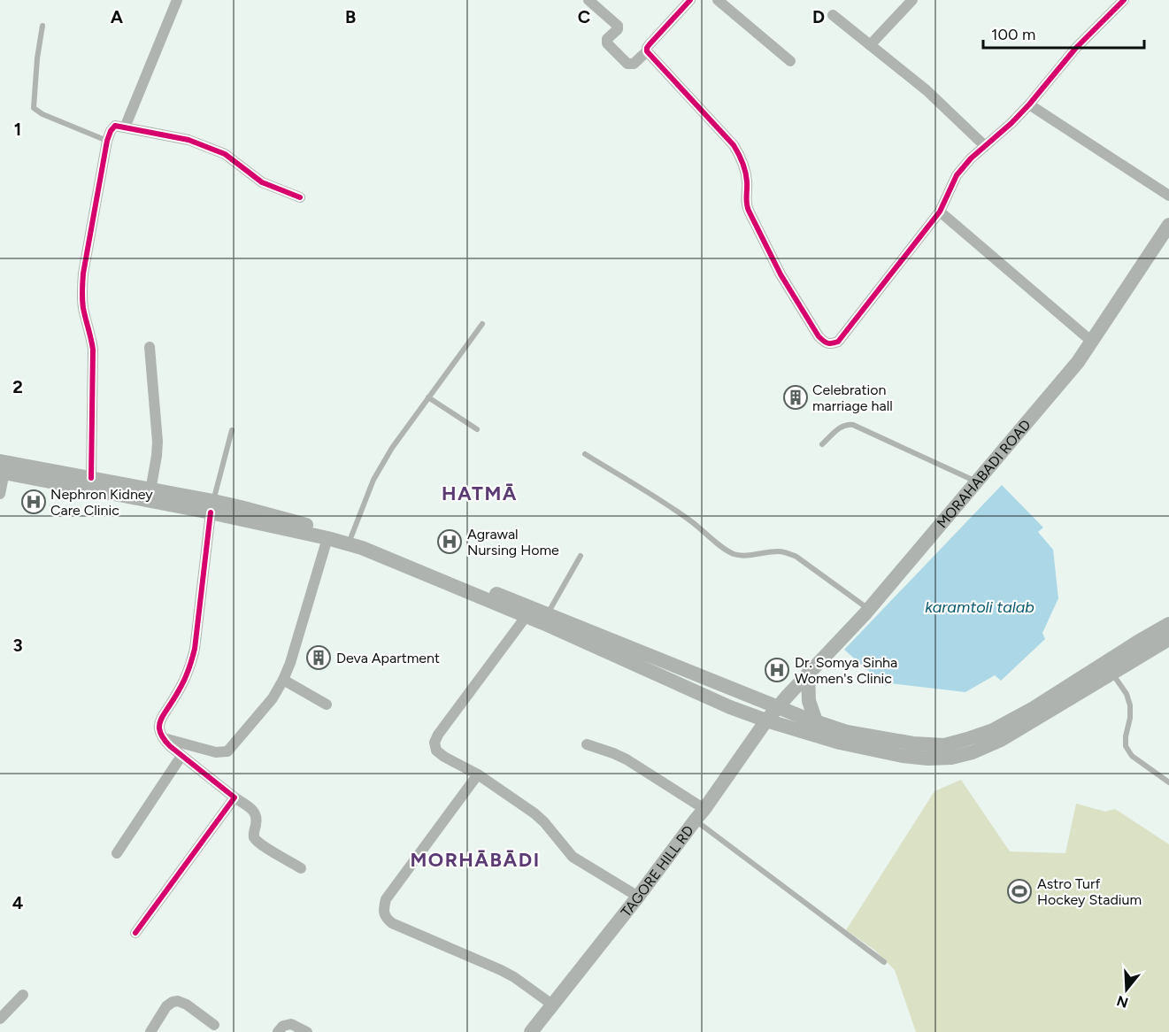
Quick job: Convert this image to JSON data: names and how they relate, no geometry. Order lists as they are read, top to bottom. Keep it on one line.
{"streets":{"main road":["MORAHABADI ROAD","TAGORE HILL RD"]},"crossings":[["MORAHABADI ROAD","TAGORE HILL RD"]],"districts":["HATMĀ","MORHĀBĀDI"],"water":["karamtoli talab"],"places":{"building":["Celebration marriage hall","Deva Apartment"],"hospital":["Nephron Kidney Care Clinic","Agrawal Nursing Home","Dr. Somya Sinha Women's Clinic"],"sports":["Astro Turf Hockey Stadium"]},"scale_bar":"100 m","north":"bottom","grid":{"columns":["A","B","C","D"],"rows":["1","2","3","4"]}}
